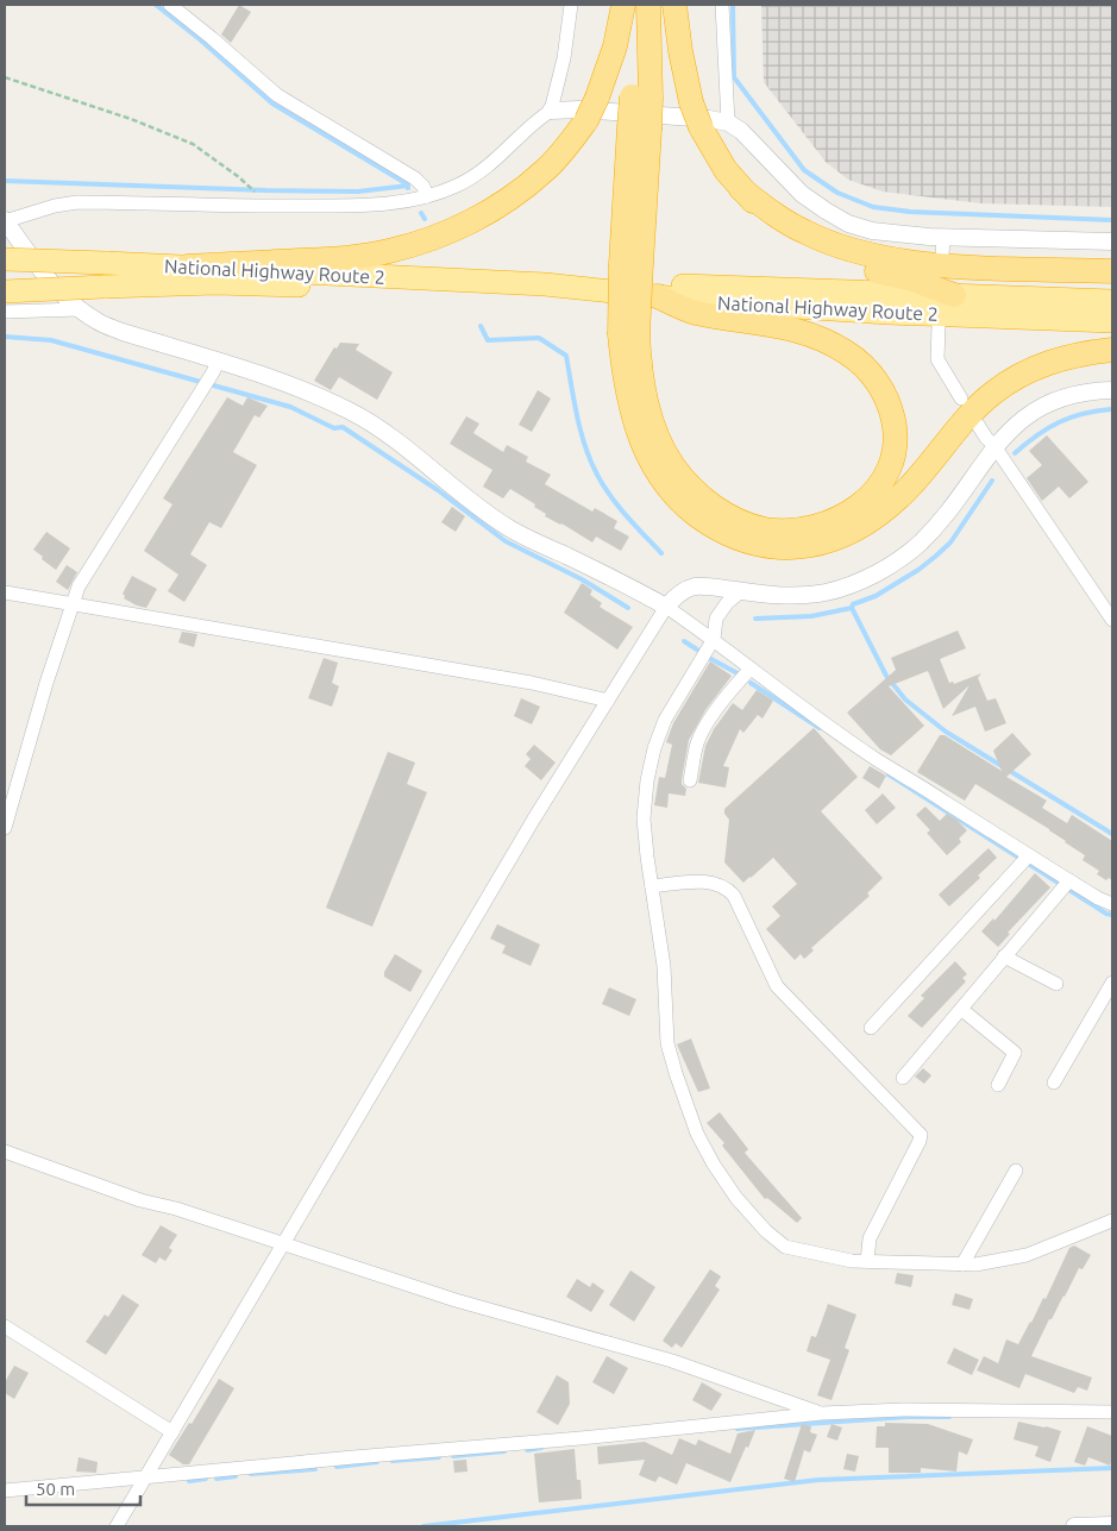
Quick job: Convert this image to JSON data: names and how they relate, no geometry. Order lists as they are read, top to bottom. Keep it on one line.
{"streets":{"highway":["National Highway Route 2"]},"scale_bar":"50 m"}
